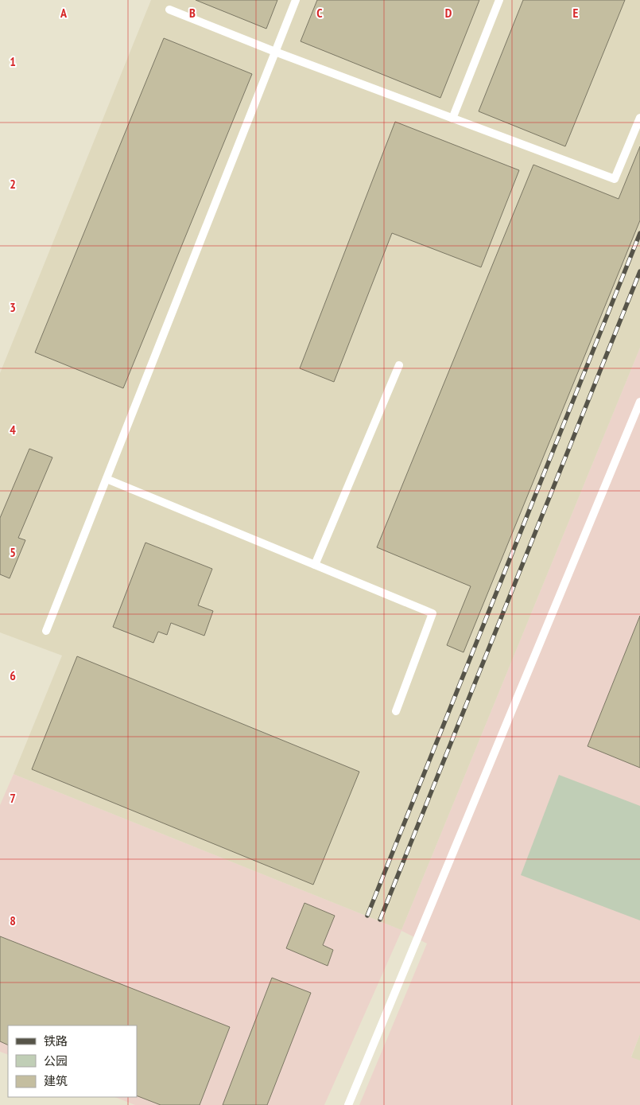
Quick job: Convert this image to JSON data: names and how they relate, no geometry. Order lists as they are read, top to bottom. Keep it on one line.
{"legend":["铁路","公园","建筑"],"grid":{"columns":["A","B","C","D","E"],"rows":["1","2","3","4","5","6","7","8"]}}
